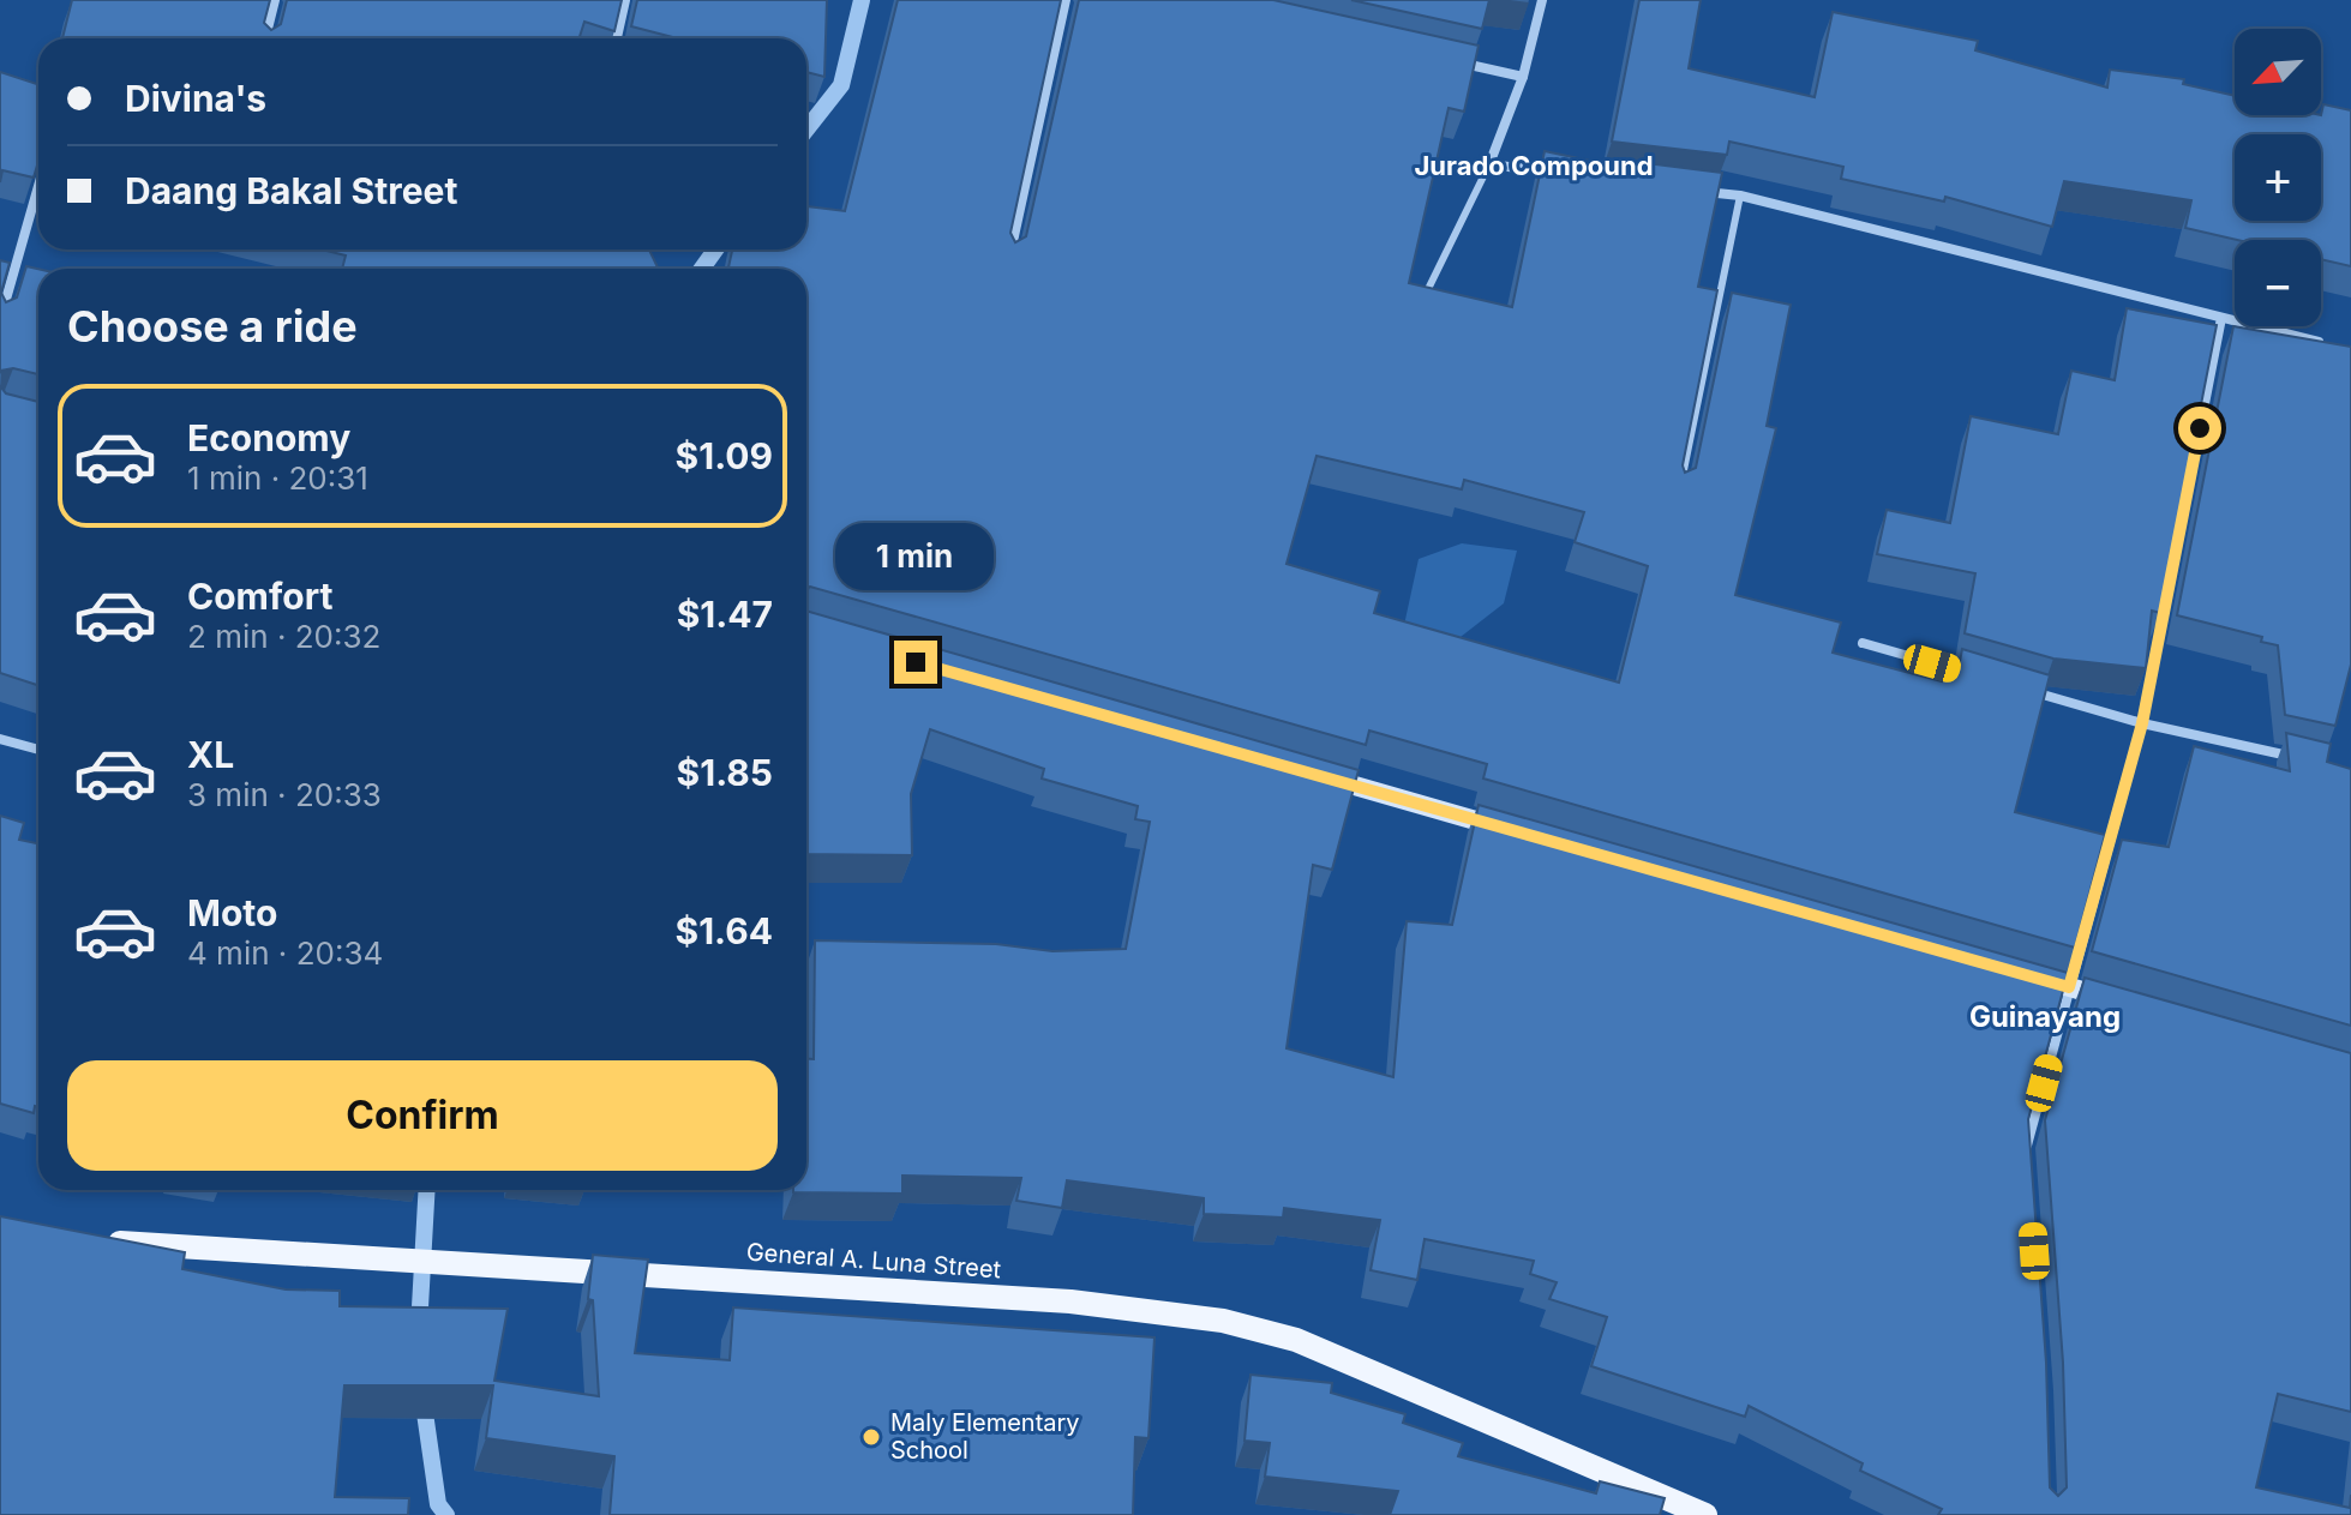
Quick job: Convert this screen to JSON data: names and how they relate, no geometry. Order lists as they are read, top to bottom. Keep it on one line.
{"streets":{"main road":["General A. Luna Street"]},"districts":["Jurado Compound","Guinayang"],"places":["Maly Elementary School"],"north":"bottom left","page":{"map_buttons":["+","−"],"banner":["Divina's","Daang Bakal Street"],"heading":"Choose a ride","list":[{"name":"Economy","note":"1 min · 20:31","value":"$1.09"},{"name":"Comfort","note":"2 min · 20:32","value":"$1.47"},{"name":"XL","note":"3 min · 20:33","value":"$1.85"},{"name":"Moto","note":"4 min · 20:34","value":"$1.64"}],"bubble":"1 min","buttons":"Confirm"}}
